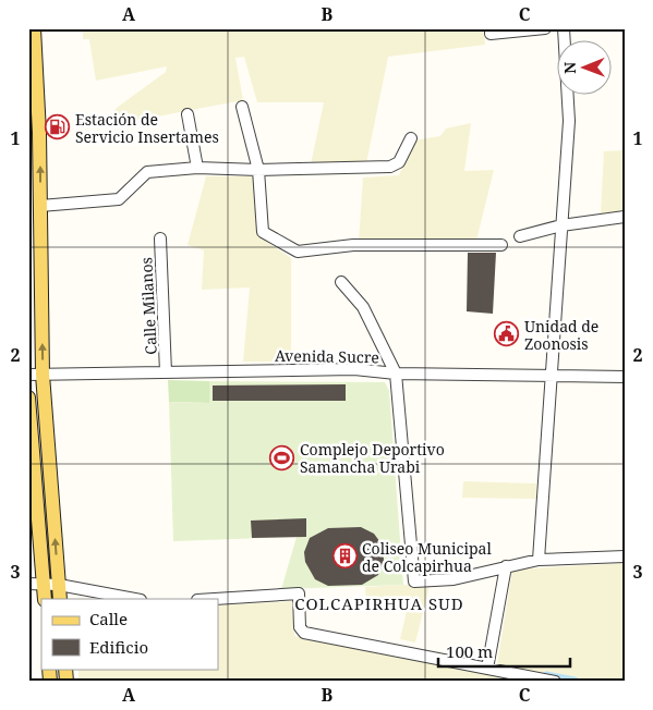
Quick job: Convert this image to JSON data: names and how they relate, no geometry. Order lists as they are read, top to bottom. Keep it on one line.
{"streets":{"street":["Calle Milanos","Avenida Sucre"]},"crossings":[["Calle Milanos","Avenida Sucre"]],"districts":["COLCAPIRHUA SUD"],"places":{"fuel station":["Estación de Servicio Insertames"],"public building":["Unidad de Zoonosis"],"sports":["Complejo Deportivo Samancha Urabi"],"building":["Coliseo Municipal de Colcapirhua"]},"legend":["Calle","Edificio"],"scale_bar":"100 m","north":"left","grid":{"columns":["A","B","C"],"rows":["1","2","3"]}}
